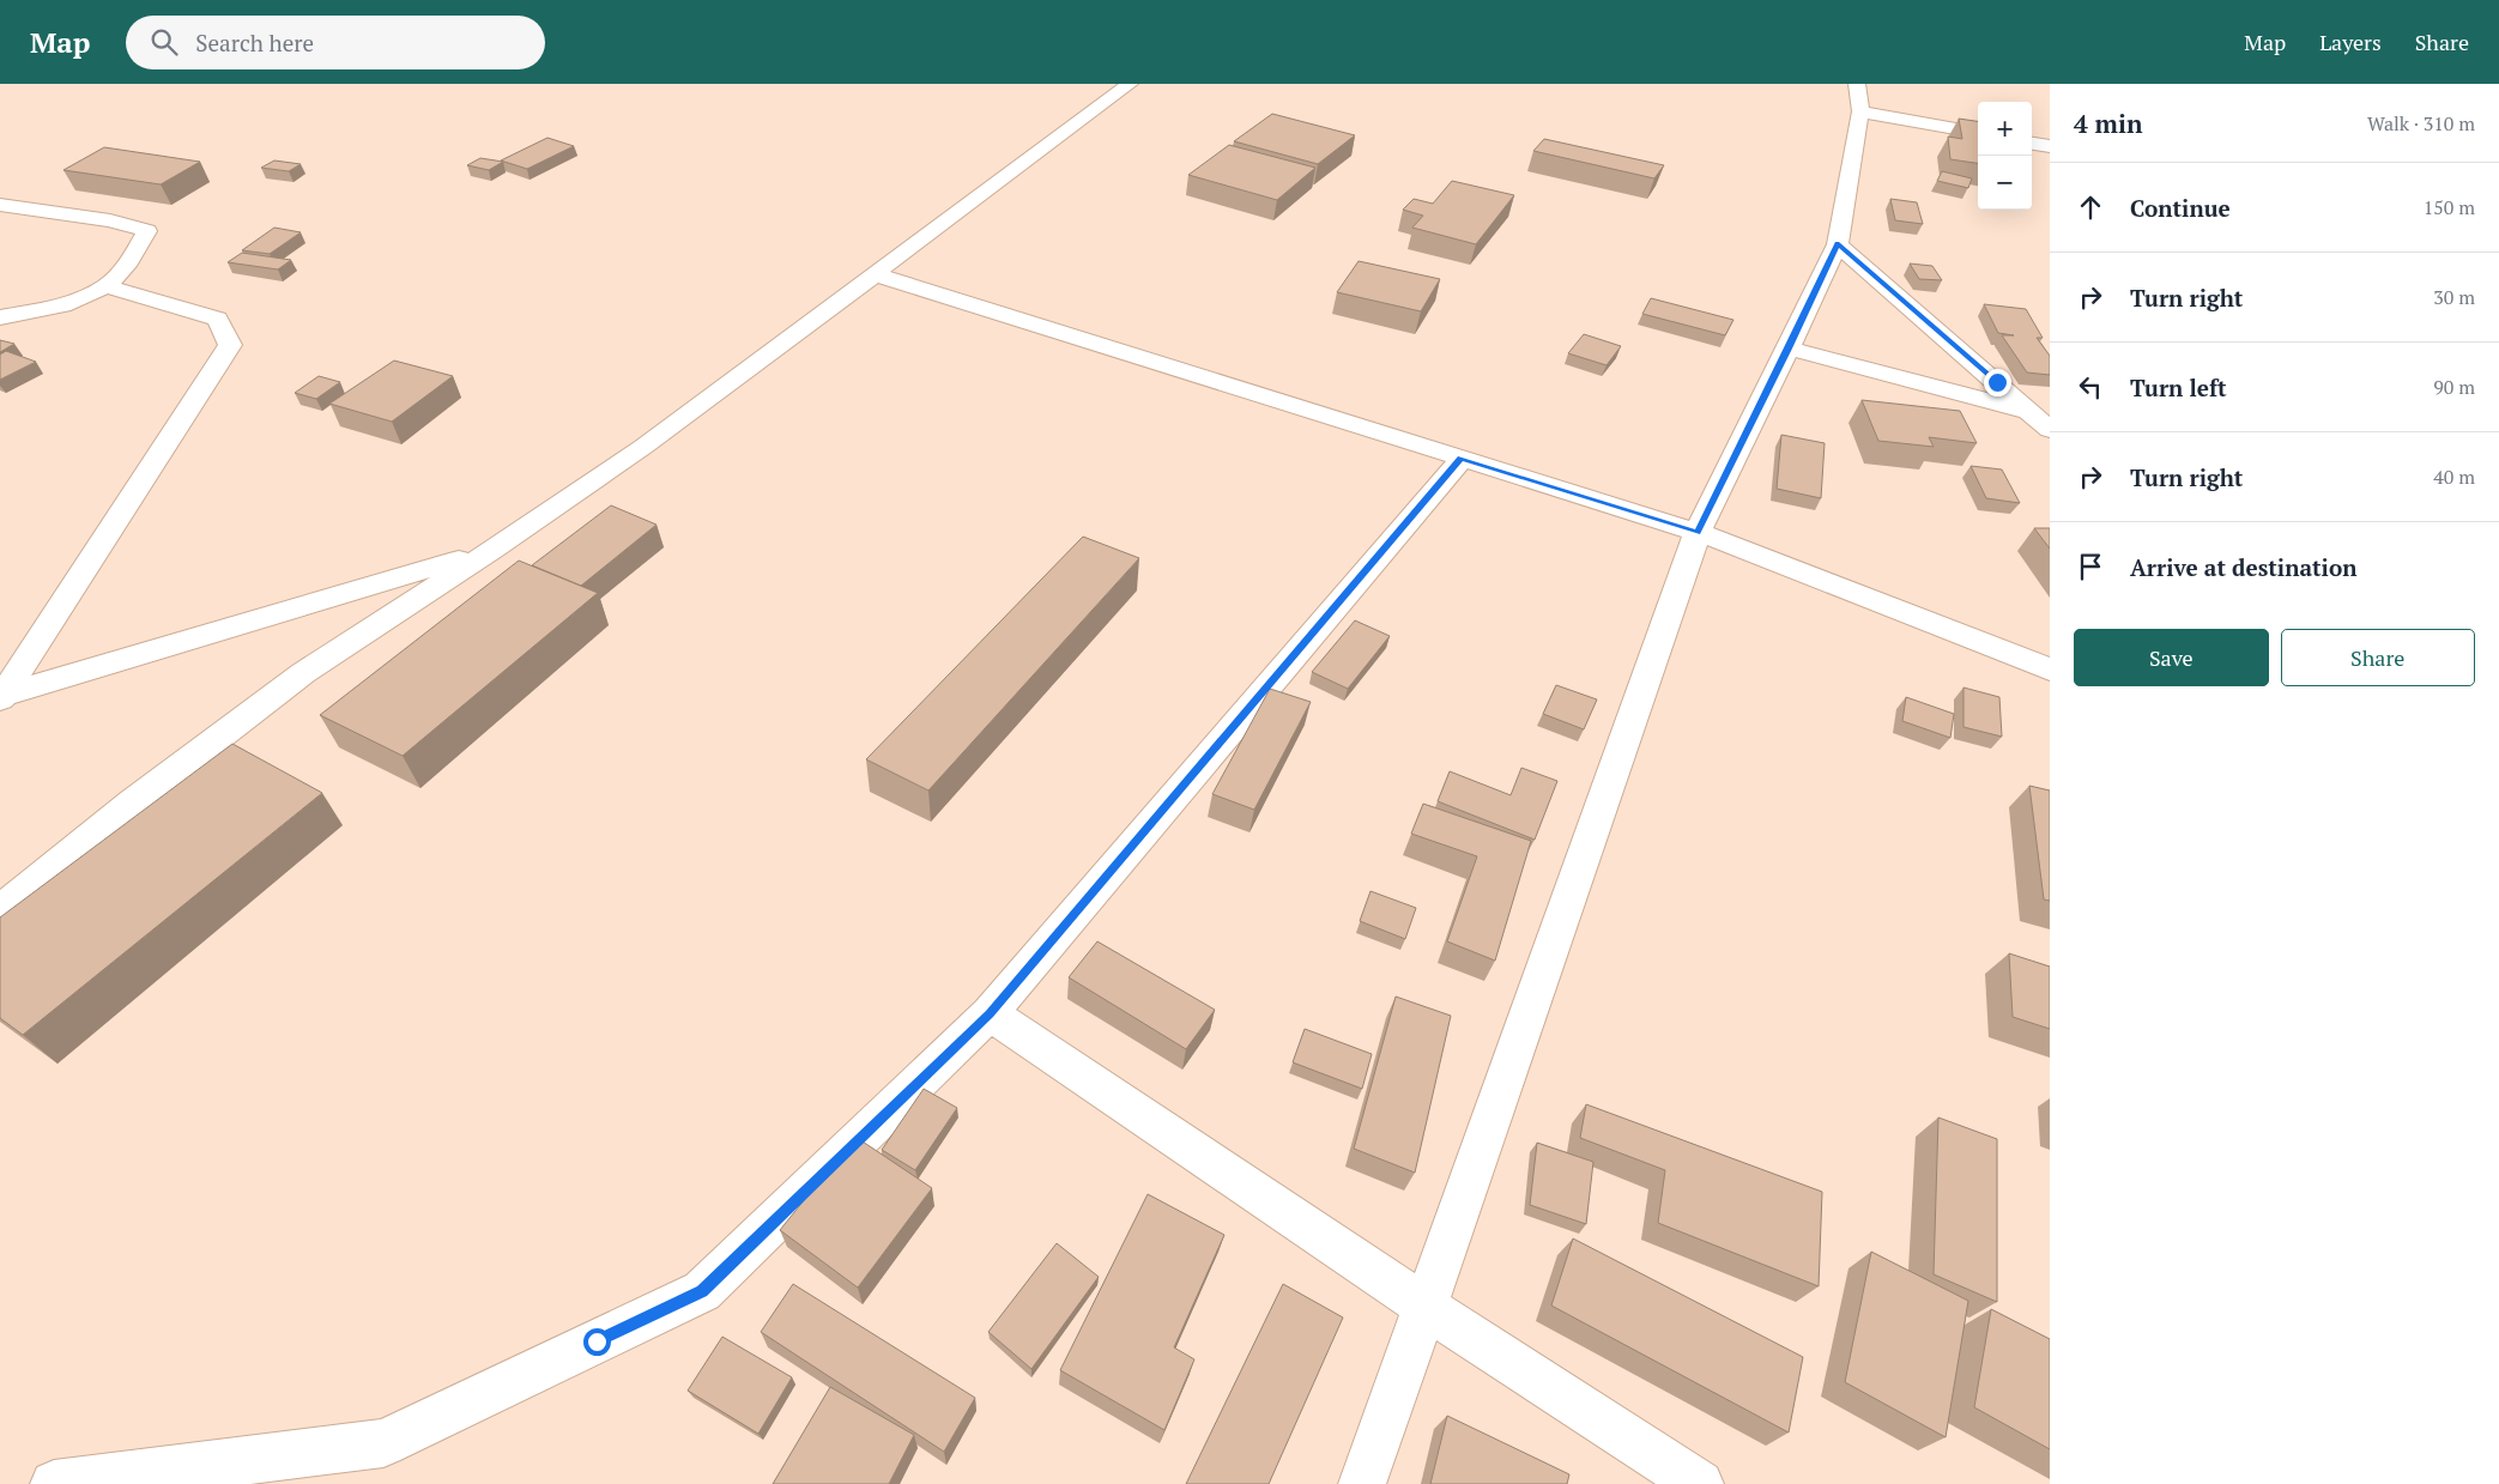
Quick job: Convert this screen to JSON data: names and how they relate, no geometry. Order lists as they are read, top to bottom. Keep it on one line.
{"page":{"header":"Map","search":"Search here","nav":["Map","Layers","Share"],"heading":["4 min","Walk · 310 m"],"map_buttons":["+","−"],"list":[["Continue","150 m"],["Turn right","30 m"],["Turn left","90 m"],["Turn right","40 m"],"Arrive at destination"],"buttons":["Save","Share"]}}
